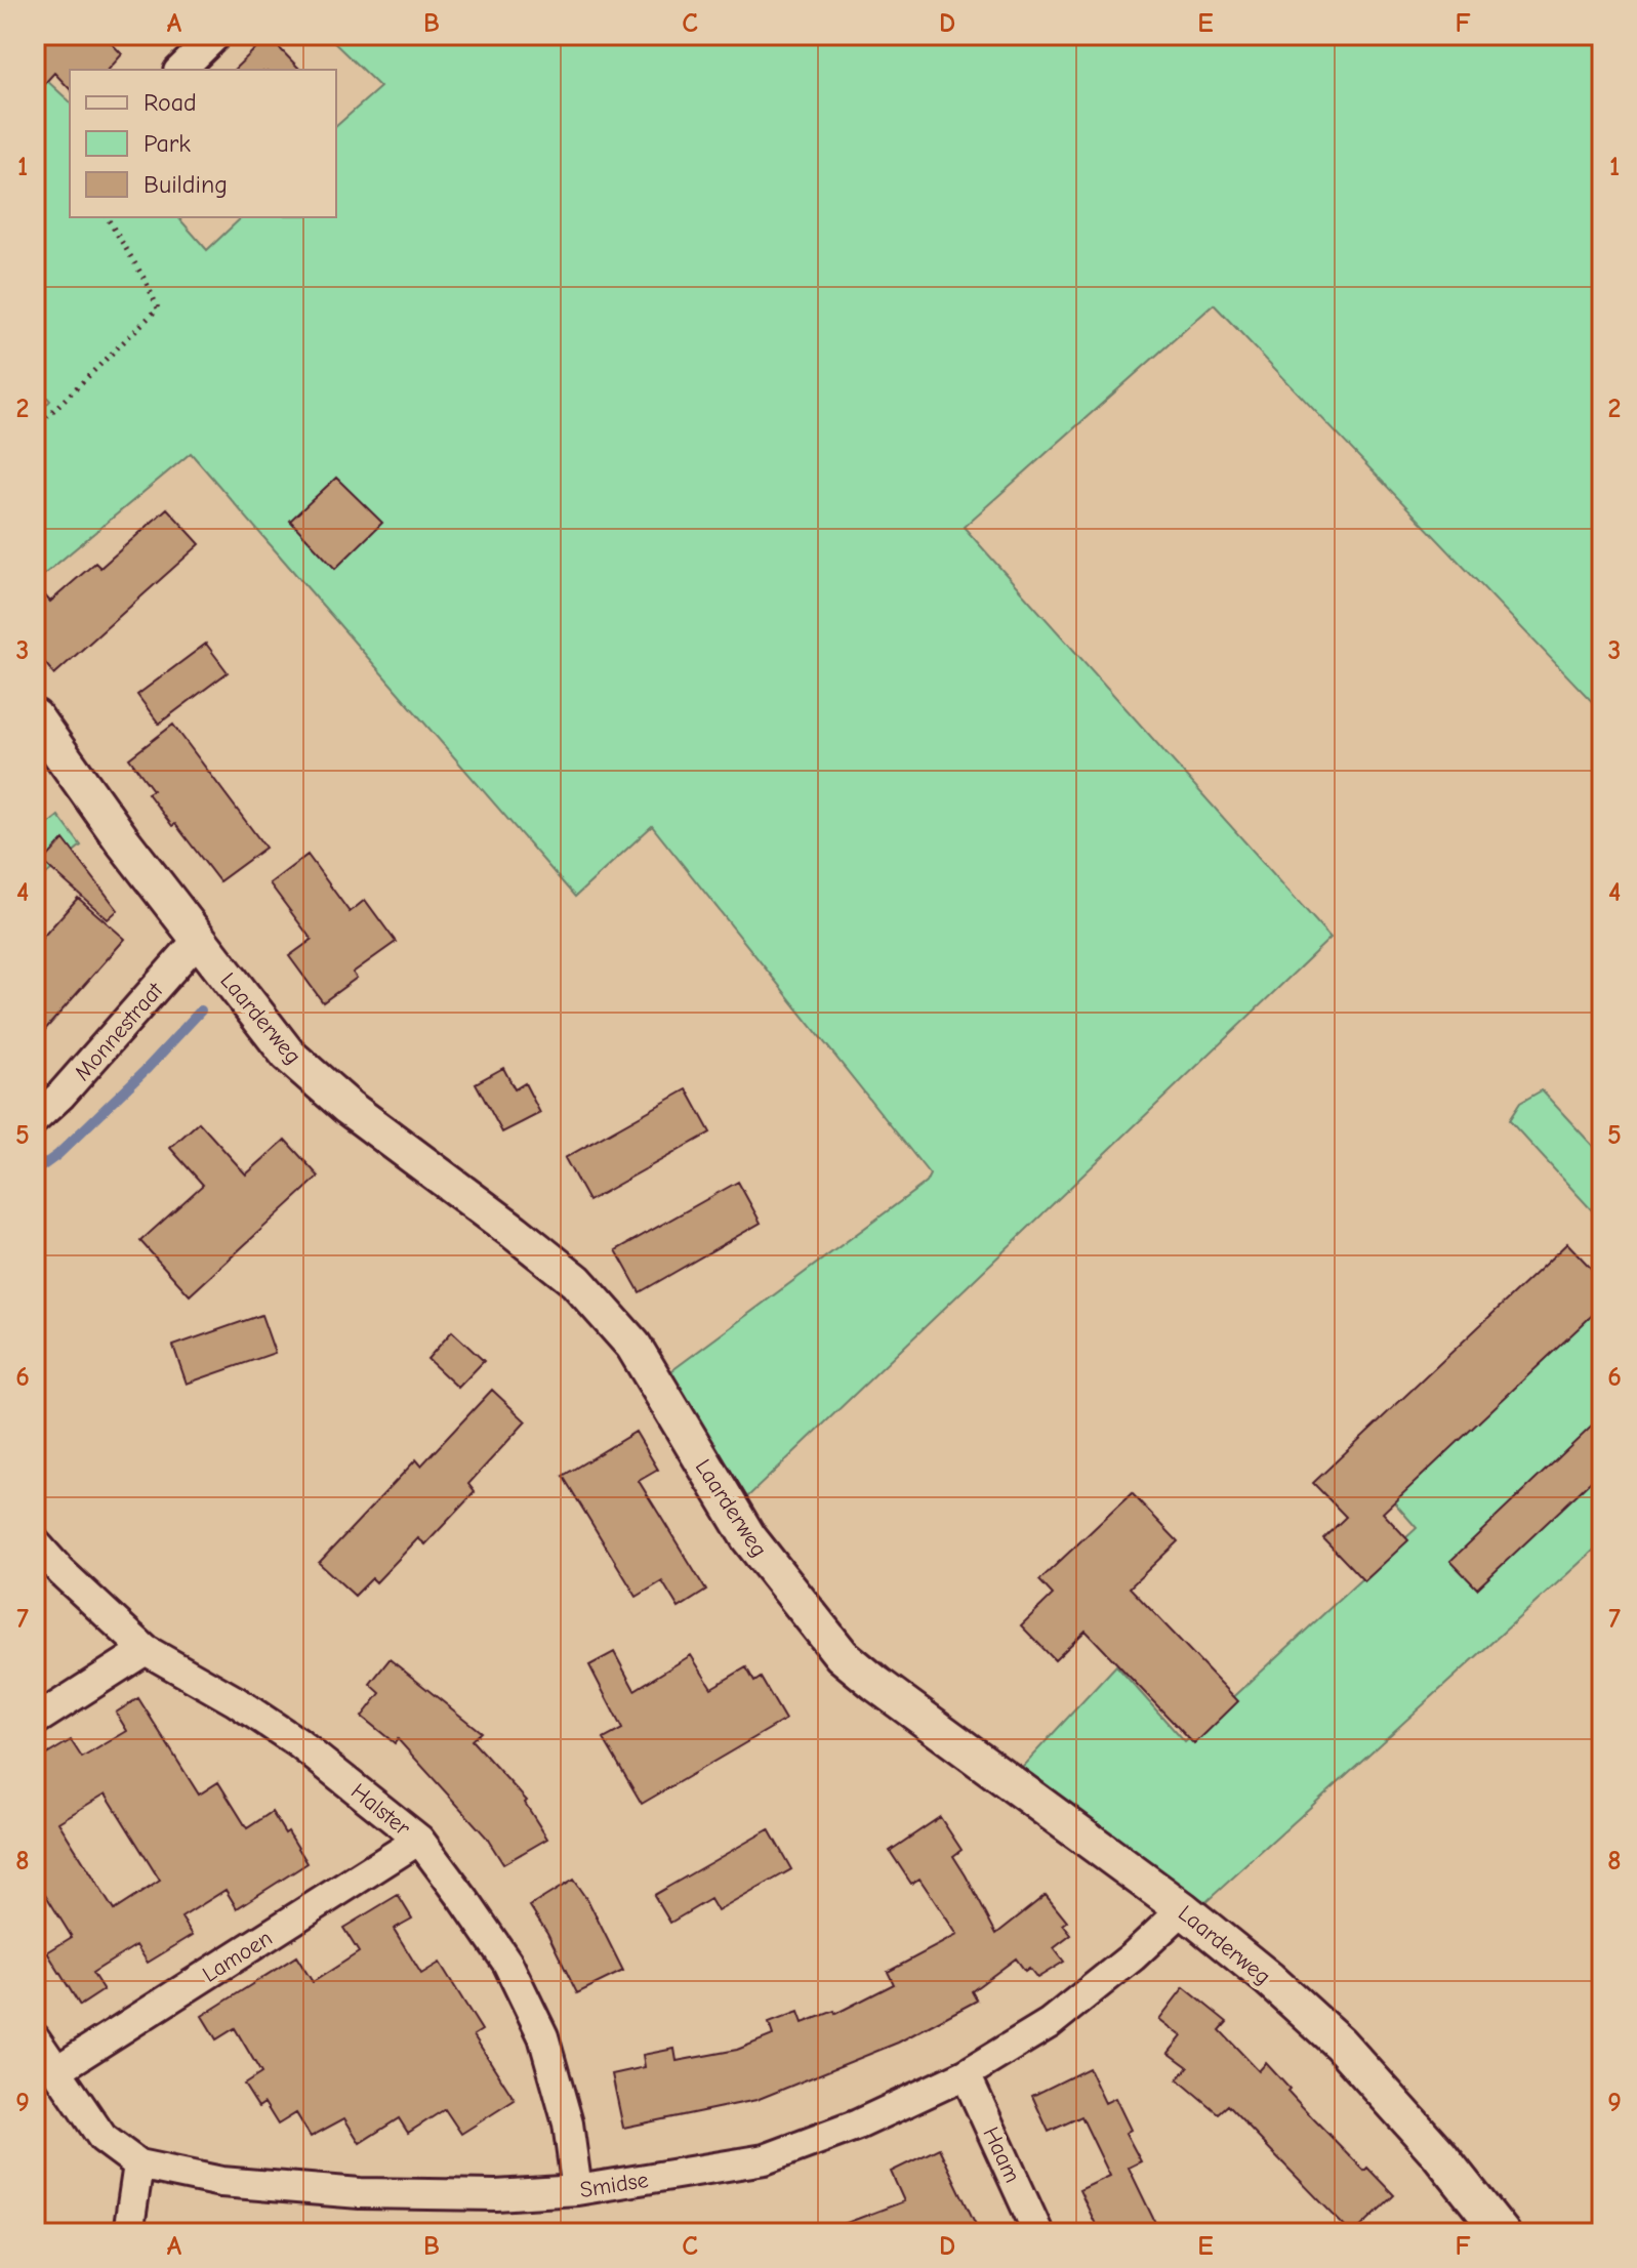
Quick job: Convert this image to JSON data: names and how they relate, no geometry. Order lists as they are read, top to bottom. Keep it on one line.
{"streets":{"street":["Laarderweg","Monnestraat","Halster","Lamoen","Haam","Smidse"]},"crossings":[["Laarderweg","Monnestraat"],["Laarderweg","Smidse"],["Halster","Lamoen"],["Halster","Smidse"],["Lamoen","Smidse"],["Haam","Smidse"]],"legend":["Road","Park","Building"],"grid":{"columns":["A","B","C","D","E","F"],"rows":["1","2","3","4","5","6","7","8","9"]}}
